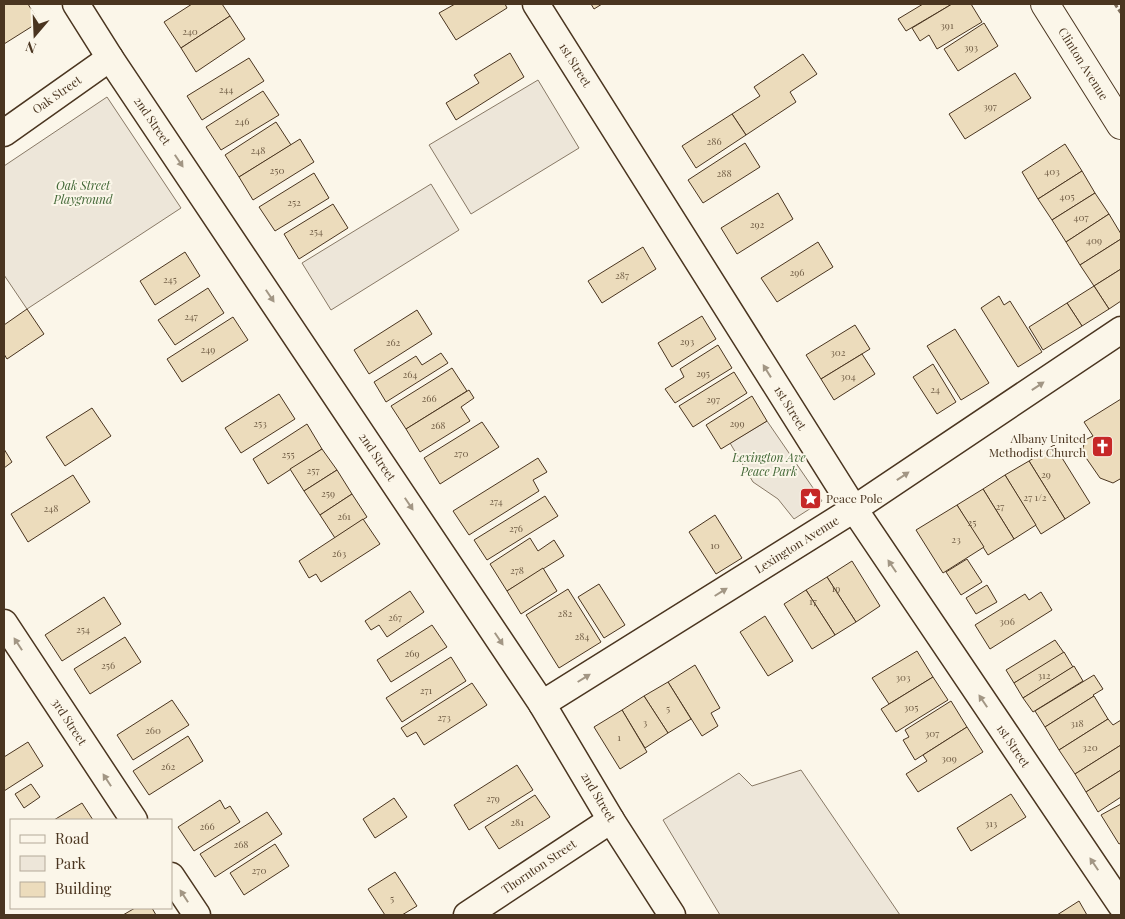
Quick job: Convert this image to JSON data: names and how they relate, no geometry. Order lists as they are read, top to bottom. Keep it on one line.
{"streets":{"street":["Clinton Avenue","1st Street","Oak Street","2nd Street","Lexington Avenue","3rd Street","Thornton Street"]},"crossings":[["1st Street","Lexington Avenue"],["Oak Street","2nd Street"],["2nd Street","Lexington Avenue"],["2nd Street","Thornton Street"]],"one_way":["1st Street","2nd Street","Lexington Avenue","3rd Street"],"parks":["Oak Street Playground","Lexington Ave Peace Park"],"places":{"church":["Albany United Methodist Church"],"place":["Peace Pole"]},"house_numbers":["391","240","393","244","397","246","286","248","250","403","288","405","252","407","292","254","409","296","287","245","247","293","262","249","302","295","264","304","24","266","297","253","299","268","270","255","257","29","259","27 1/2","274","27","248","261","25","276","23","10","263","278","19","17","282","267","306","254","284","269","256","312","303","271","305","5","273","3","318","260","307","1","320","309","262","279","281","313","266","268","270","5"],"legend":["Road","Park","Building"],"north":"bottom"}
